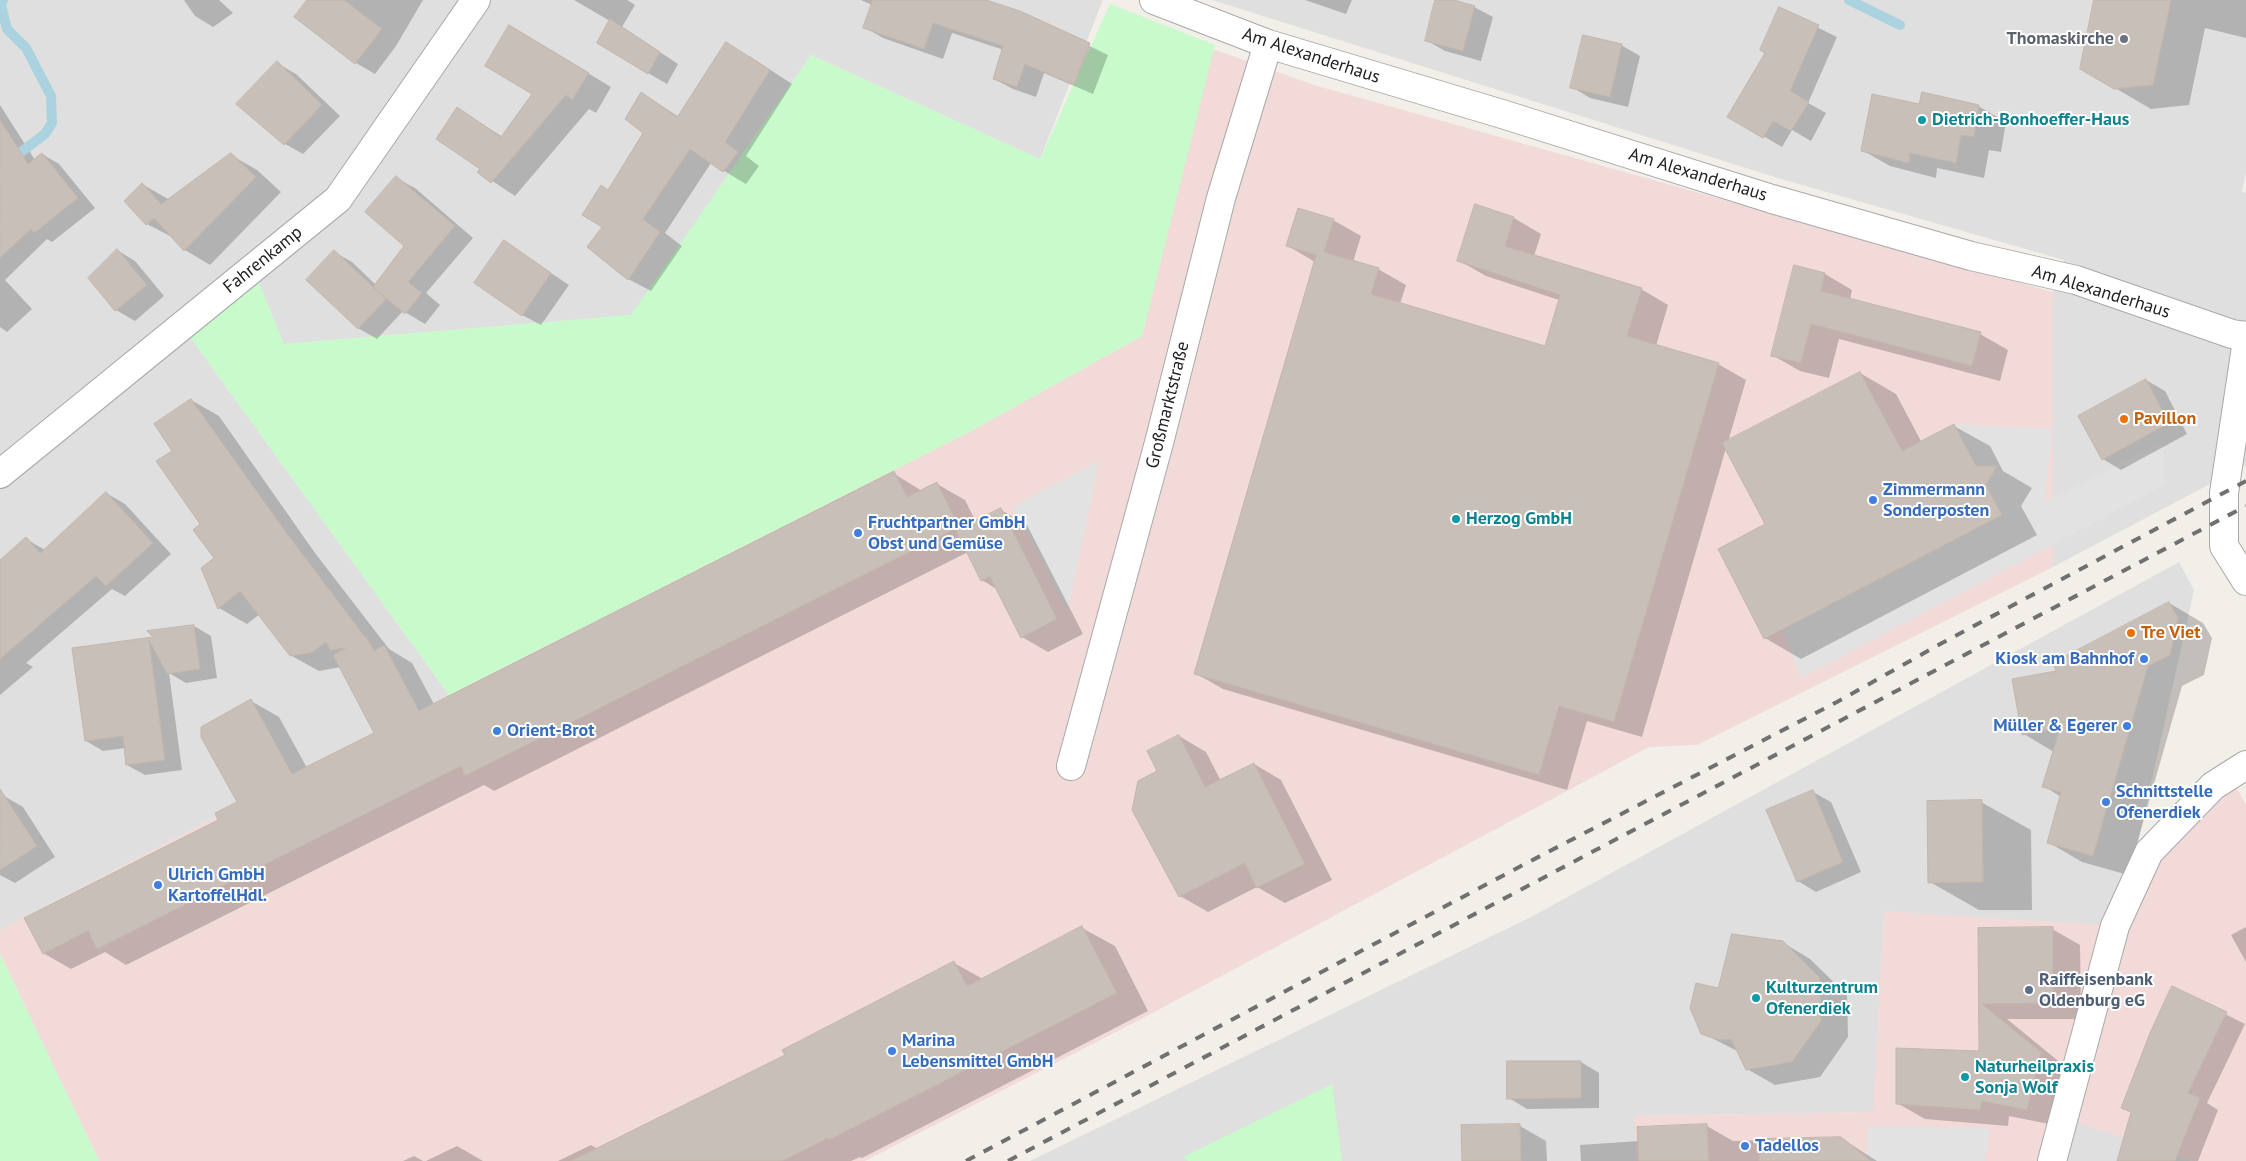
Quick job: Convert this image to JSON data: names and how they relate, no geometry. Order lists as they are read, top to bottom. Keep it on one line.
{"streets":{"street":["Am Alexanderhaus","Fahrenkamp","Großmarktstraße"]},"crossings":[["Am Alexanderhaus","Großmarktstraße"]],"places":["Thomaskirche","Dietrich-Bonhoeffer-Haus","Pavillon","Zimmermann Sonderposten","Herzog GmbH","Fruchtpartner GmbH Obst und Gemüse","Tre Viet","Kiosk am Bahnhof","Müller & Egerer","Orient-Brot","Schnittstelle Ofenerdiek","Ulrich GmbH KartoffelHdl.","Raiffeisenbank Oldenburg eG","Kulturzentrum Ofenerdiek","Marina Lebensmittel GmbH","Naturheilpraxis Sonja Wolf","Tadellos"]}
